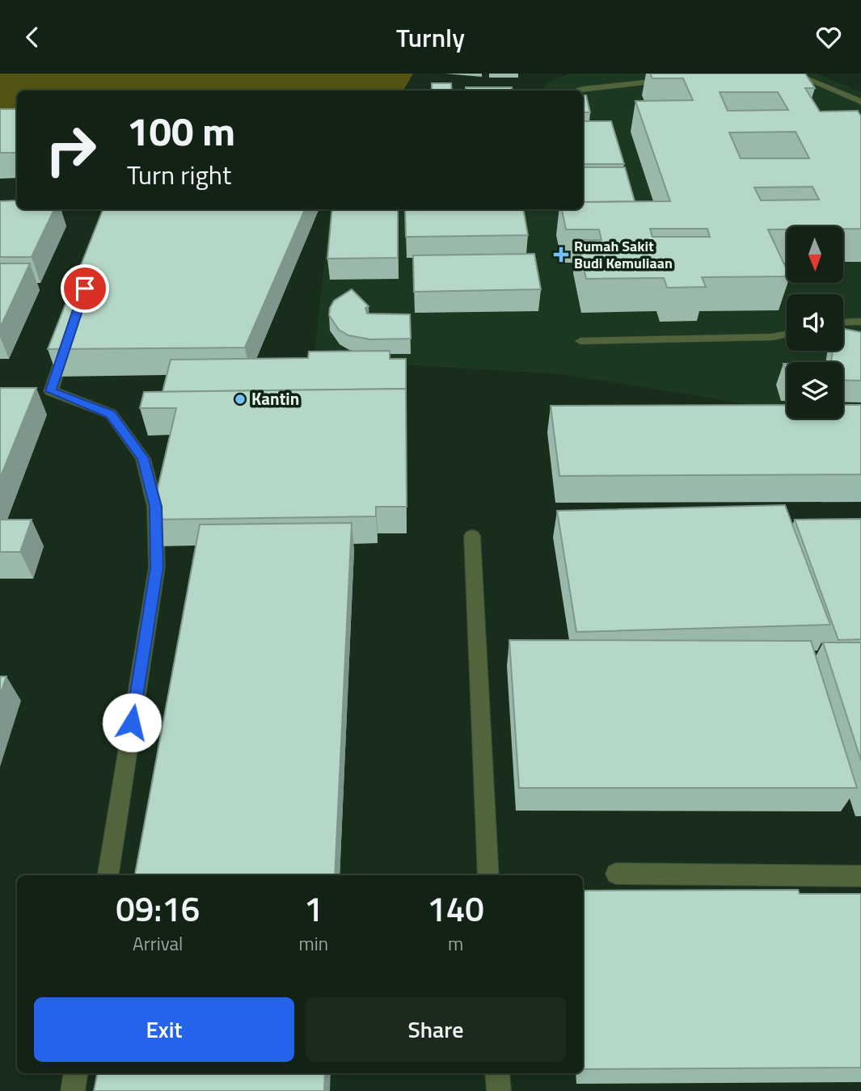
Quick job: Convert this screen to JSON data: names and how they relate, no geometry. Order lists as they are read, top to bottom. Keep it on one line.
{"places":{"health":["Rumah Sakit Budi Kemuliaan"],"other":["Kantin"]},"north":"bottom","page":{"header":"Turnly","turn":["100 m","Turn right"],"eta":["09:16","Arrival","1","min","140","m"],"buttons":["Exit","Share"]}}
